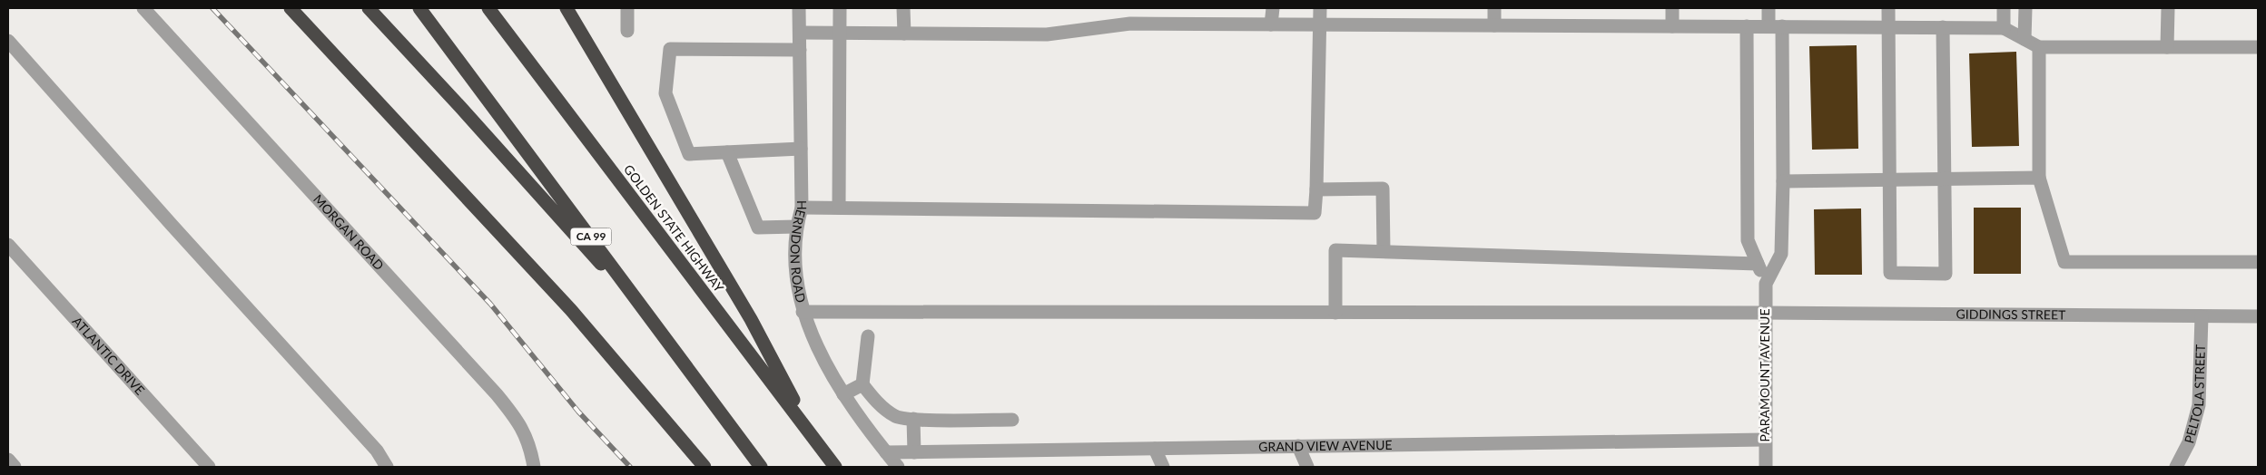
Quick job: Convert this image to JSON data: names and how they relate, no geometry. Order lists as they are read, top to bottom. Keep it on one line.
{"streets":{"highway":["GOLDEN STATE HIGHWAY","CA 99"],"street":["MORGAN ROAD","HERNDON ROAD","GIDDINGS STREET","ATLANTIC DRIVE","PARAMOUNT AVENUE","PELTOLA STREET","GRAND VIEW AVENUE"]},"crossings":[["HERNDON ROAD","GIDDINGS STREET"],["HERNDON ROAD","GRAND VIEW AVENUE"],["GIDDINGS STREET","PARAMOUNT AVENUE"],["GIDDINGS STREET","PELTOLA STREET"],["PARAMOUNT AVENUE","GRAND VIEW AVENUE"]]}
